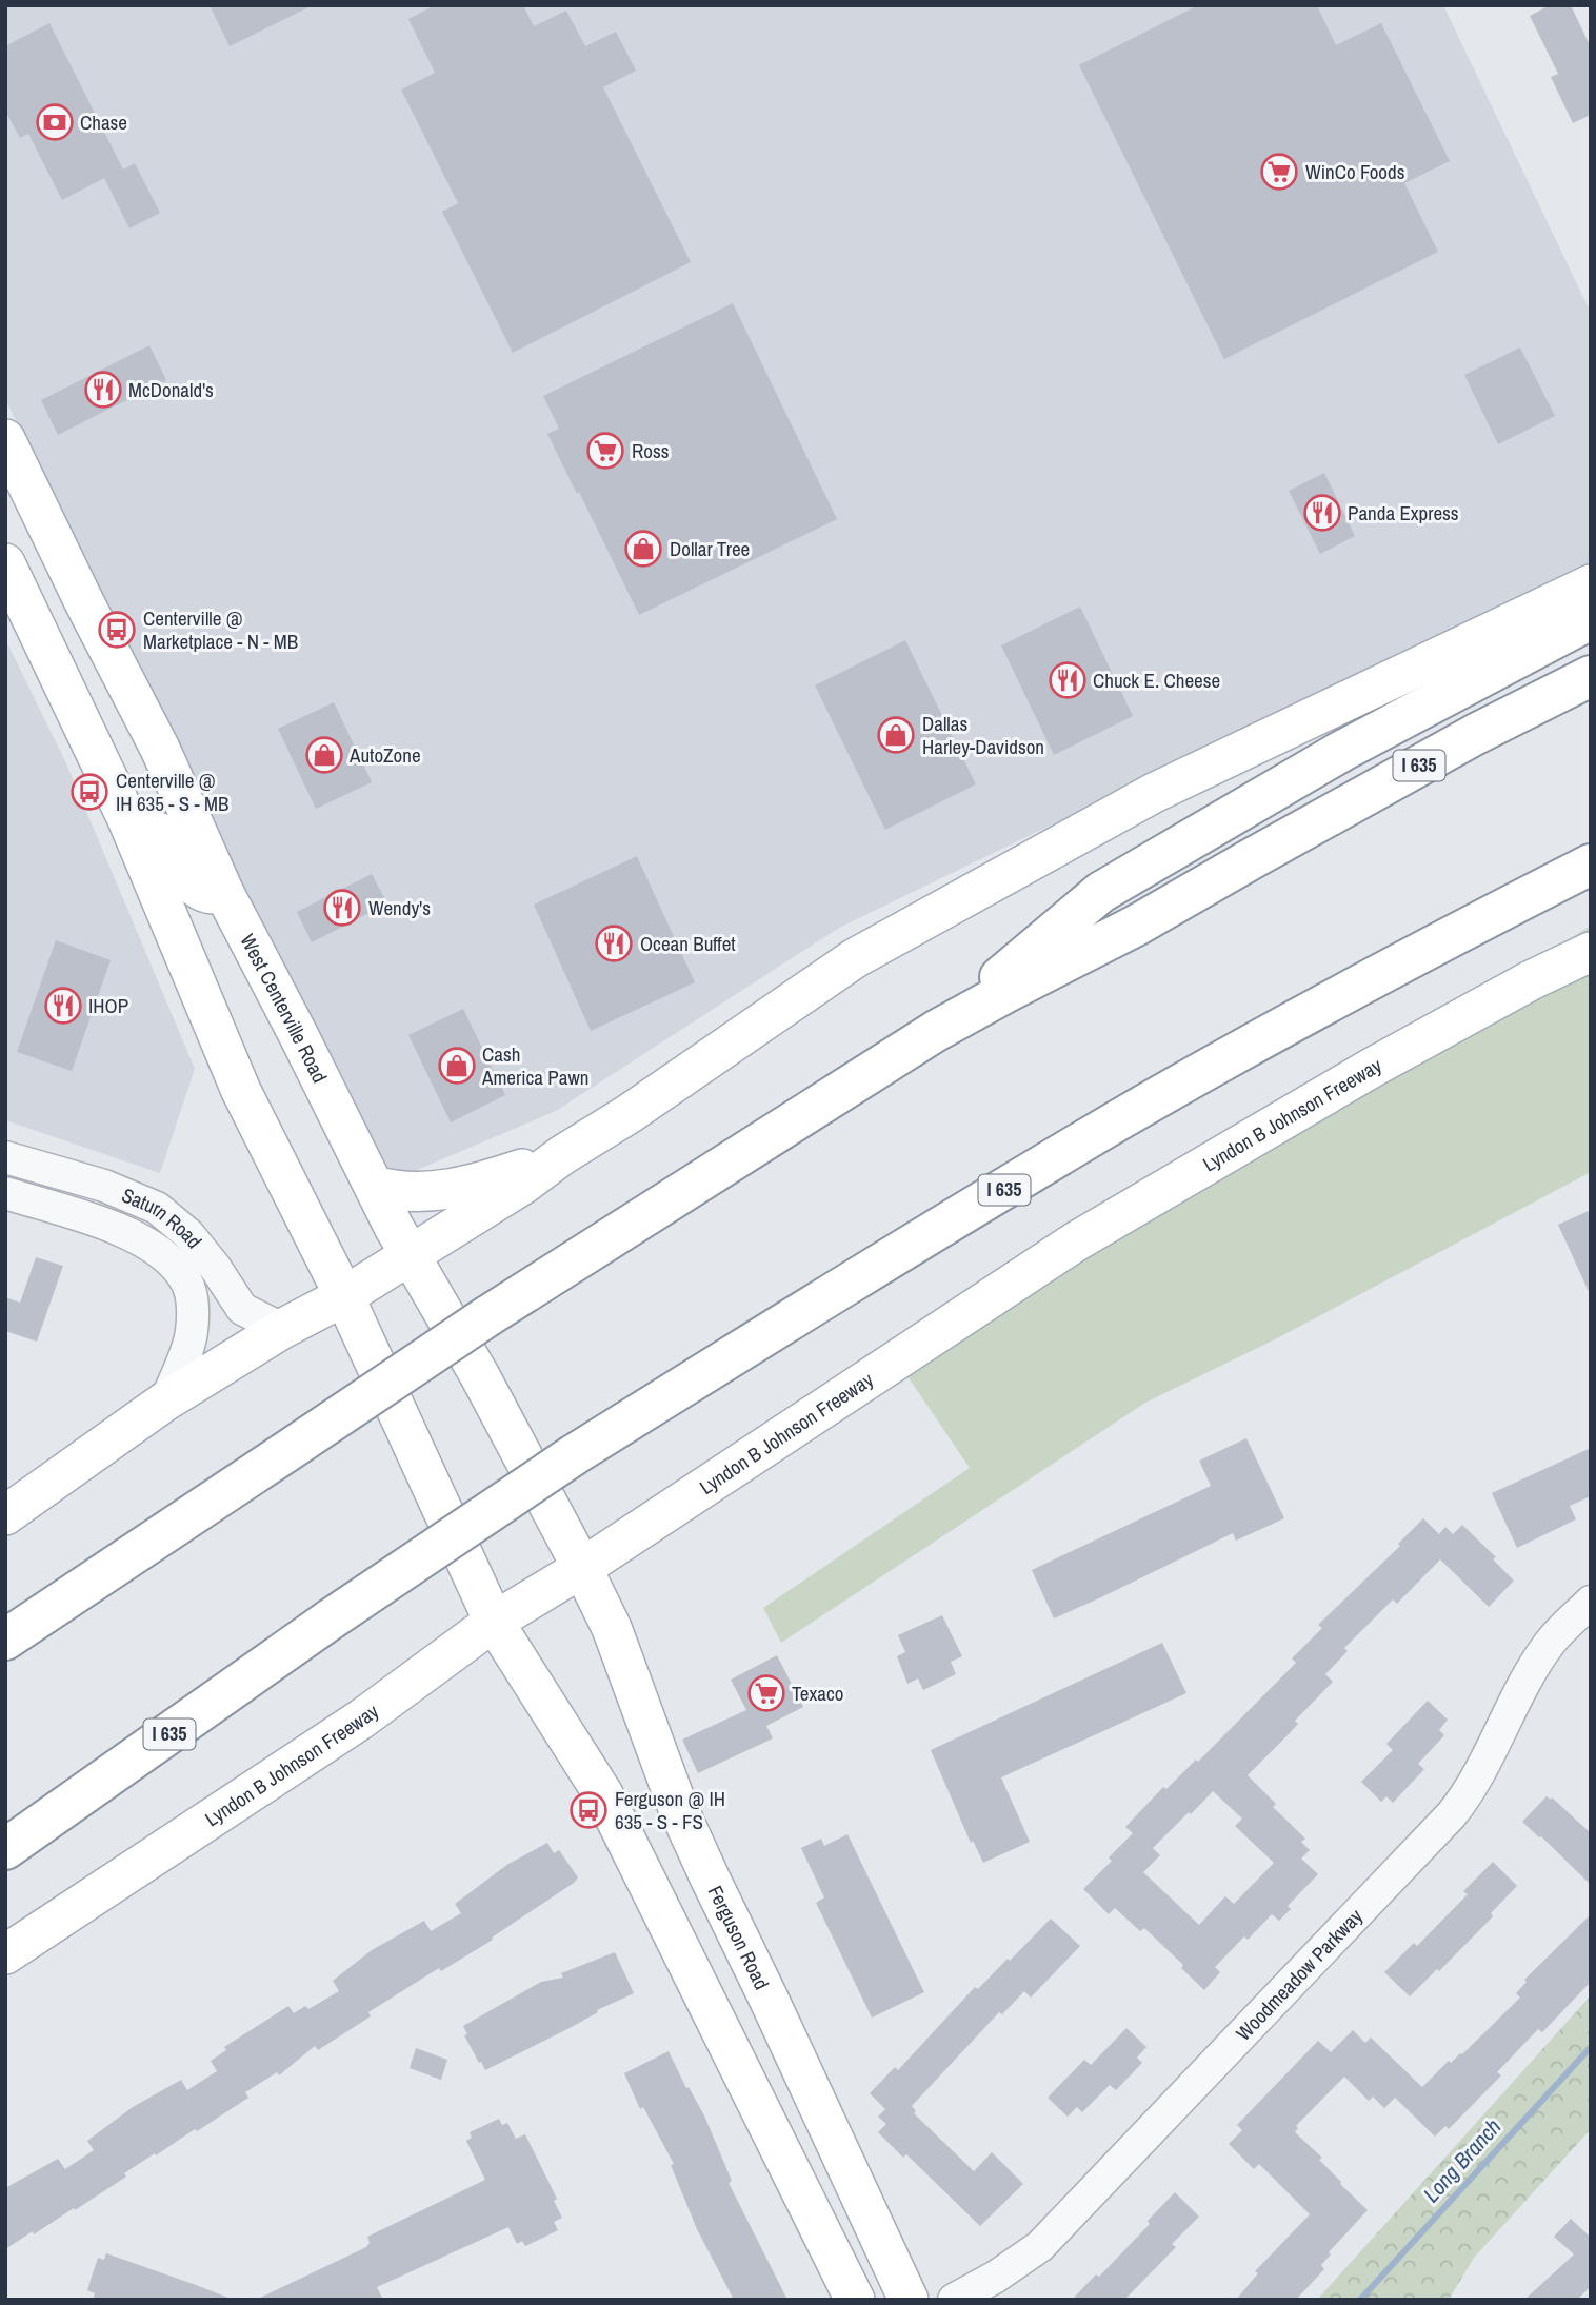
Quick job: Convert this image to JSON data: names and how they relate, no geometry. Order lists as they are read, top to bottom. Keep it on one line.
{"streets":{"highway":["I 635"],"main road":["West Centerville Road","Lyndon B Johnson Freeway","Ferguson Road"],"street":["Saturn Road","Woodmeadow Parkway"]},"crossings":[["West Centerville Road","Lyndon B Johnson Freeway"],["West Centerville Road","Ferguson Road"],["Lyndon B Johnson Freeway","Ferguson Road"]],"water":["Long Branch"],"places":{"bank":["Chase"],"supermarket":["WinCo Foods","Ross","Texaco"],"restaurant":["McDonald's","Panda Express","Chuck E. Cheese","Wendy's","Ocean Buffet","IHOP"],"shop":["Dollar Tree","Dallas Harley-Davidson","AutoZone","Cash America Pawn"],"bus stop":["Centerville @ Marketplace - N - MB","Centerville @ IH 635 - S - MB","Ferguson @ IH 635 - S - FS"]}}
